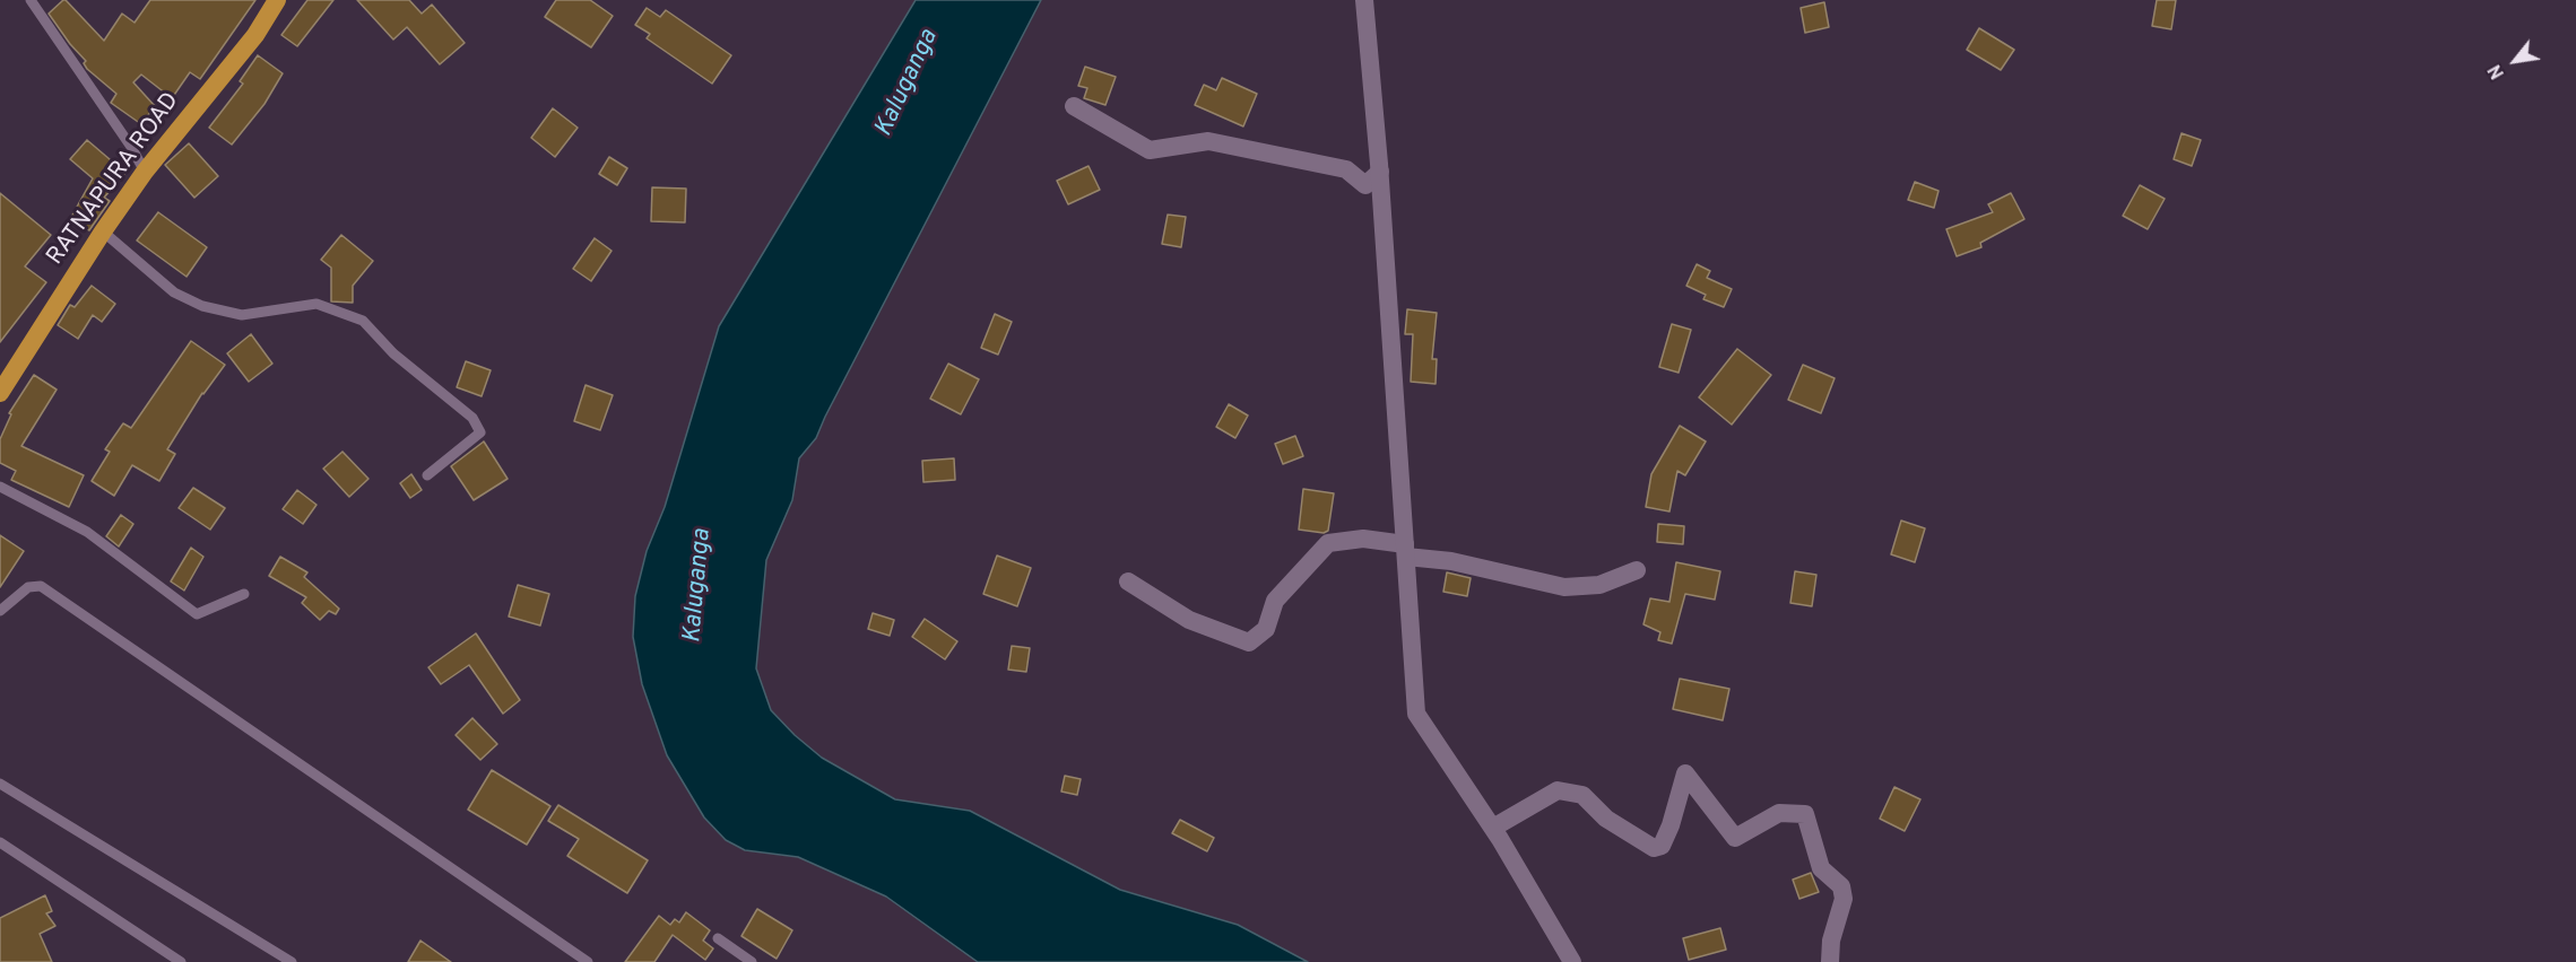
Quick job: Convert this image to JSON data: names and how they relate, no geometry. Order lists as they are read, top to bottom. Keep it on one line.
{"streets":{"highway":["RATNAPURA ROAD"]},"water":["Kaluganga"],"north":"bottom left"}
